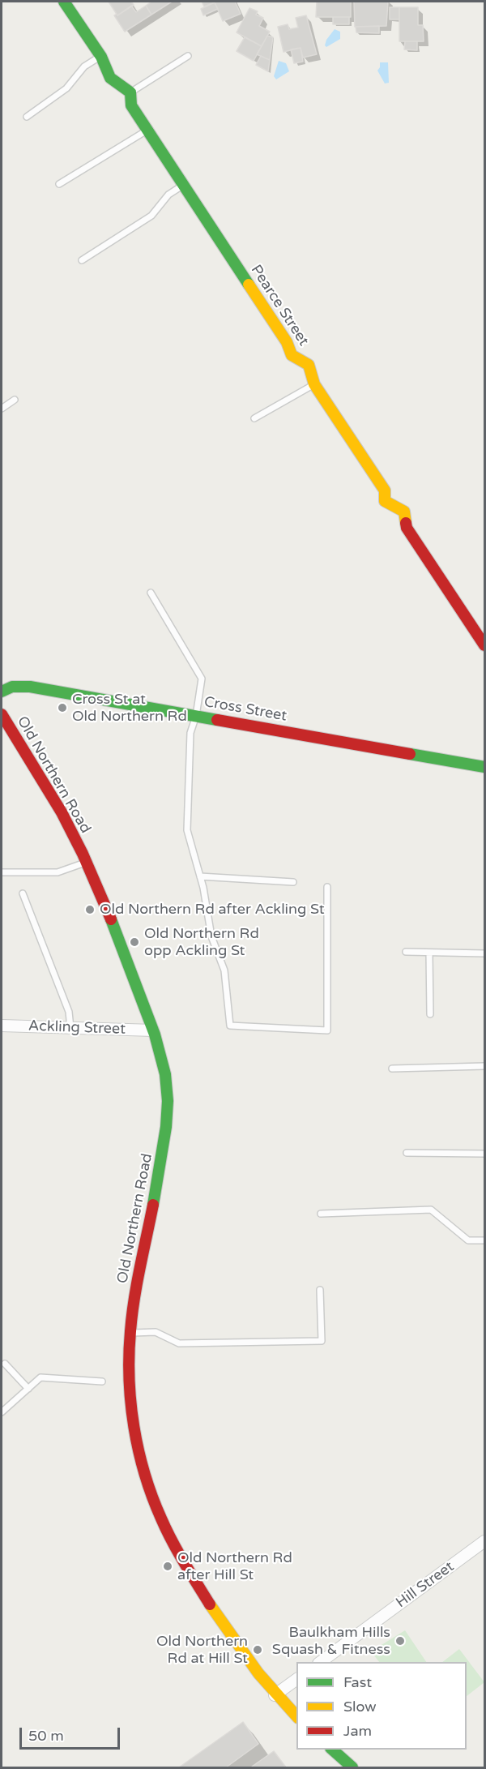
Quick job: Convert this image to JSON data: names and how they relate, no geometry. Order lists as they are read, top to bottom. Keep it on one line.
{"streets":{"street":["Pearce Street","Cross Street","Old Northern Road","Ackling Street","Hill Street"]},"crossings":[["Old Northern Road","Ackling Street"]],"places":["Cross St at Old Northern Rd","Old Northern Rd after Ackling St","Old Northern Rd opp Ackling St","Old Northern Rd after Hill St","Baulkham Hills Squash & Fitness","Old Northern Rd at Hill St"],"legend":["Fast","Slow","Jam"],"scale_bar":"50 m"}
